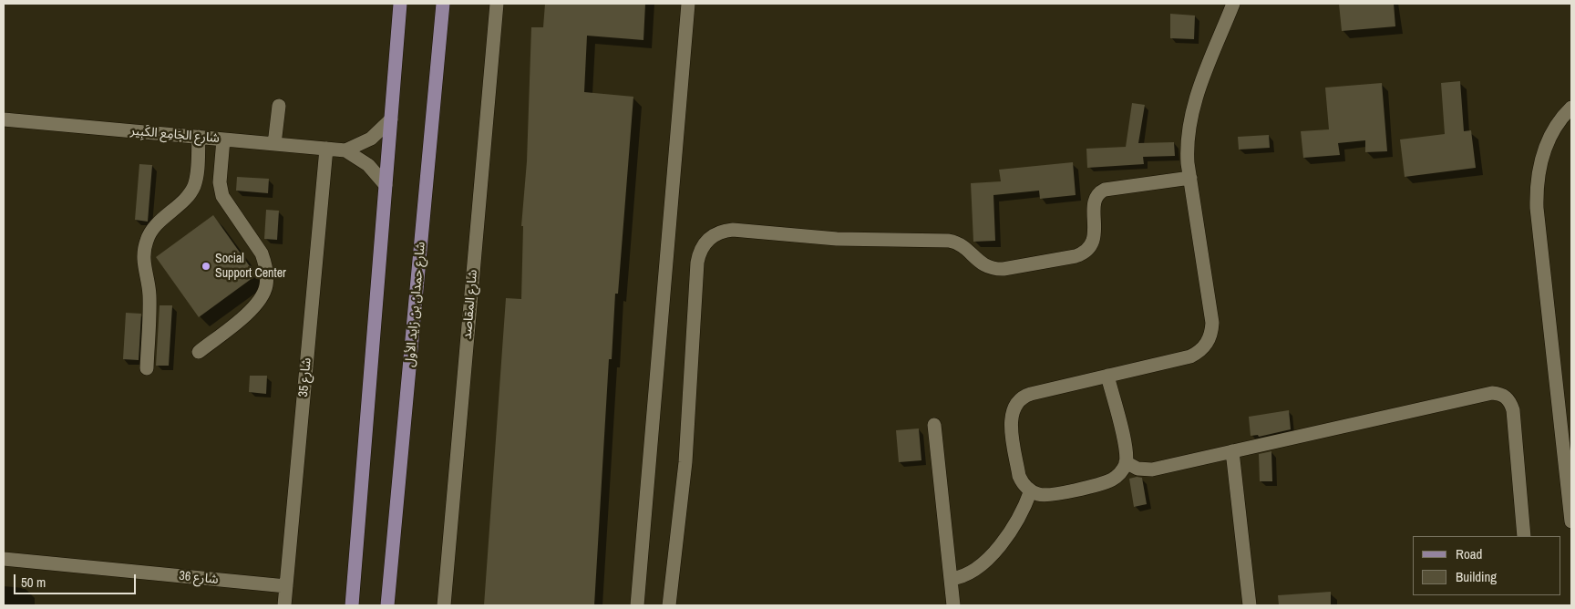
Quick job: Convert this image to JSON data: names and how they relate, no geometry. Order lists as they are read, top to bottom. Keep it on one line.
{"streets":{"main road":["شارع حمدان بن زايد الأول"],"street":["شارع الجَامِع الكَبِير","شارع المقاصد","شارع 35","شارع 36"]},"crossings":[["شارع الجَامِع الكَبِير","شارع 35"],["شارع 35","شارع 36"]],"places":["Social Support Center"],"legend":["Road","Building"],"scale_bar":"50 m"}
